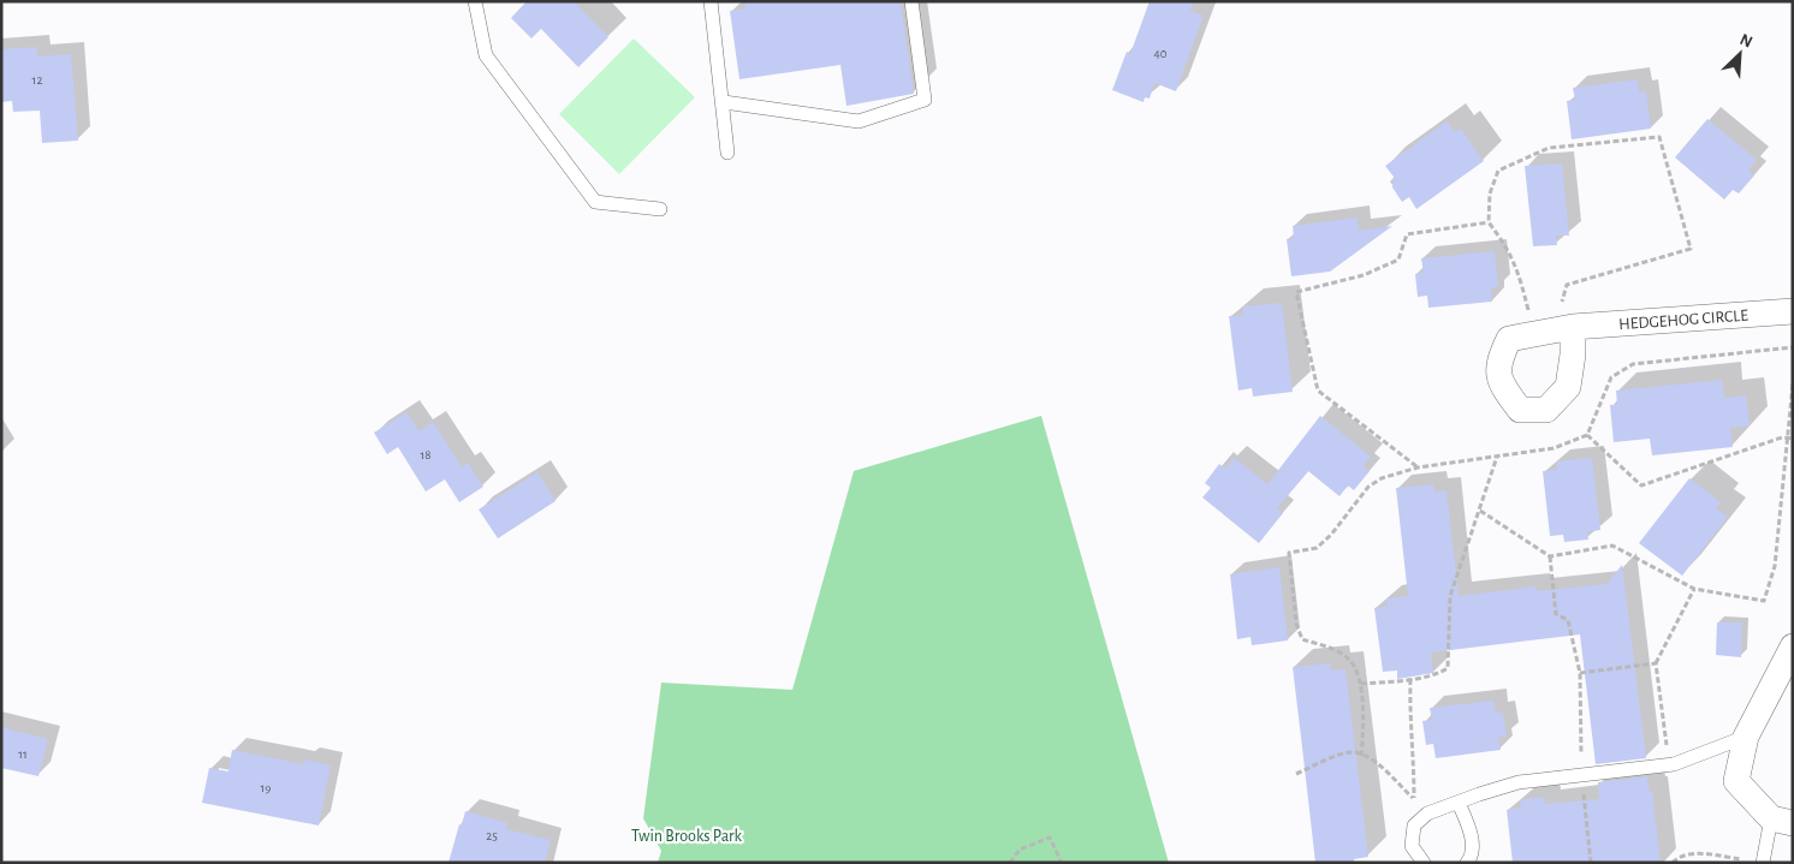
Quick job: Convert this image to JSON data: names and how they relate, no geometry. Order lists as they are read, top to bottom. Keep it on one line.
{"streets":{"street":["HEDGEHOG CIRCLE"]},"parks":["Twin Brooks Park"],"house_numbers":["40","12","18","11","19","25"],"north":"top right"}
